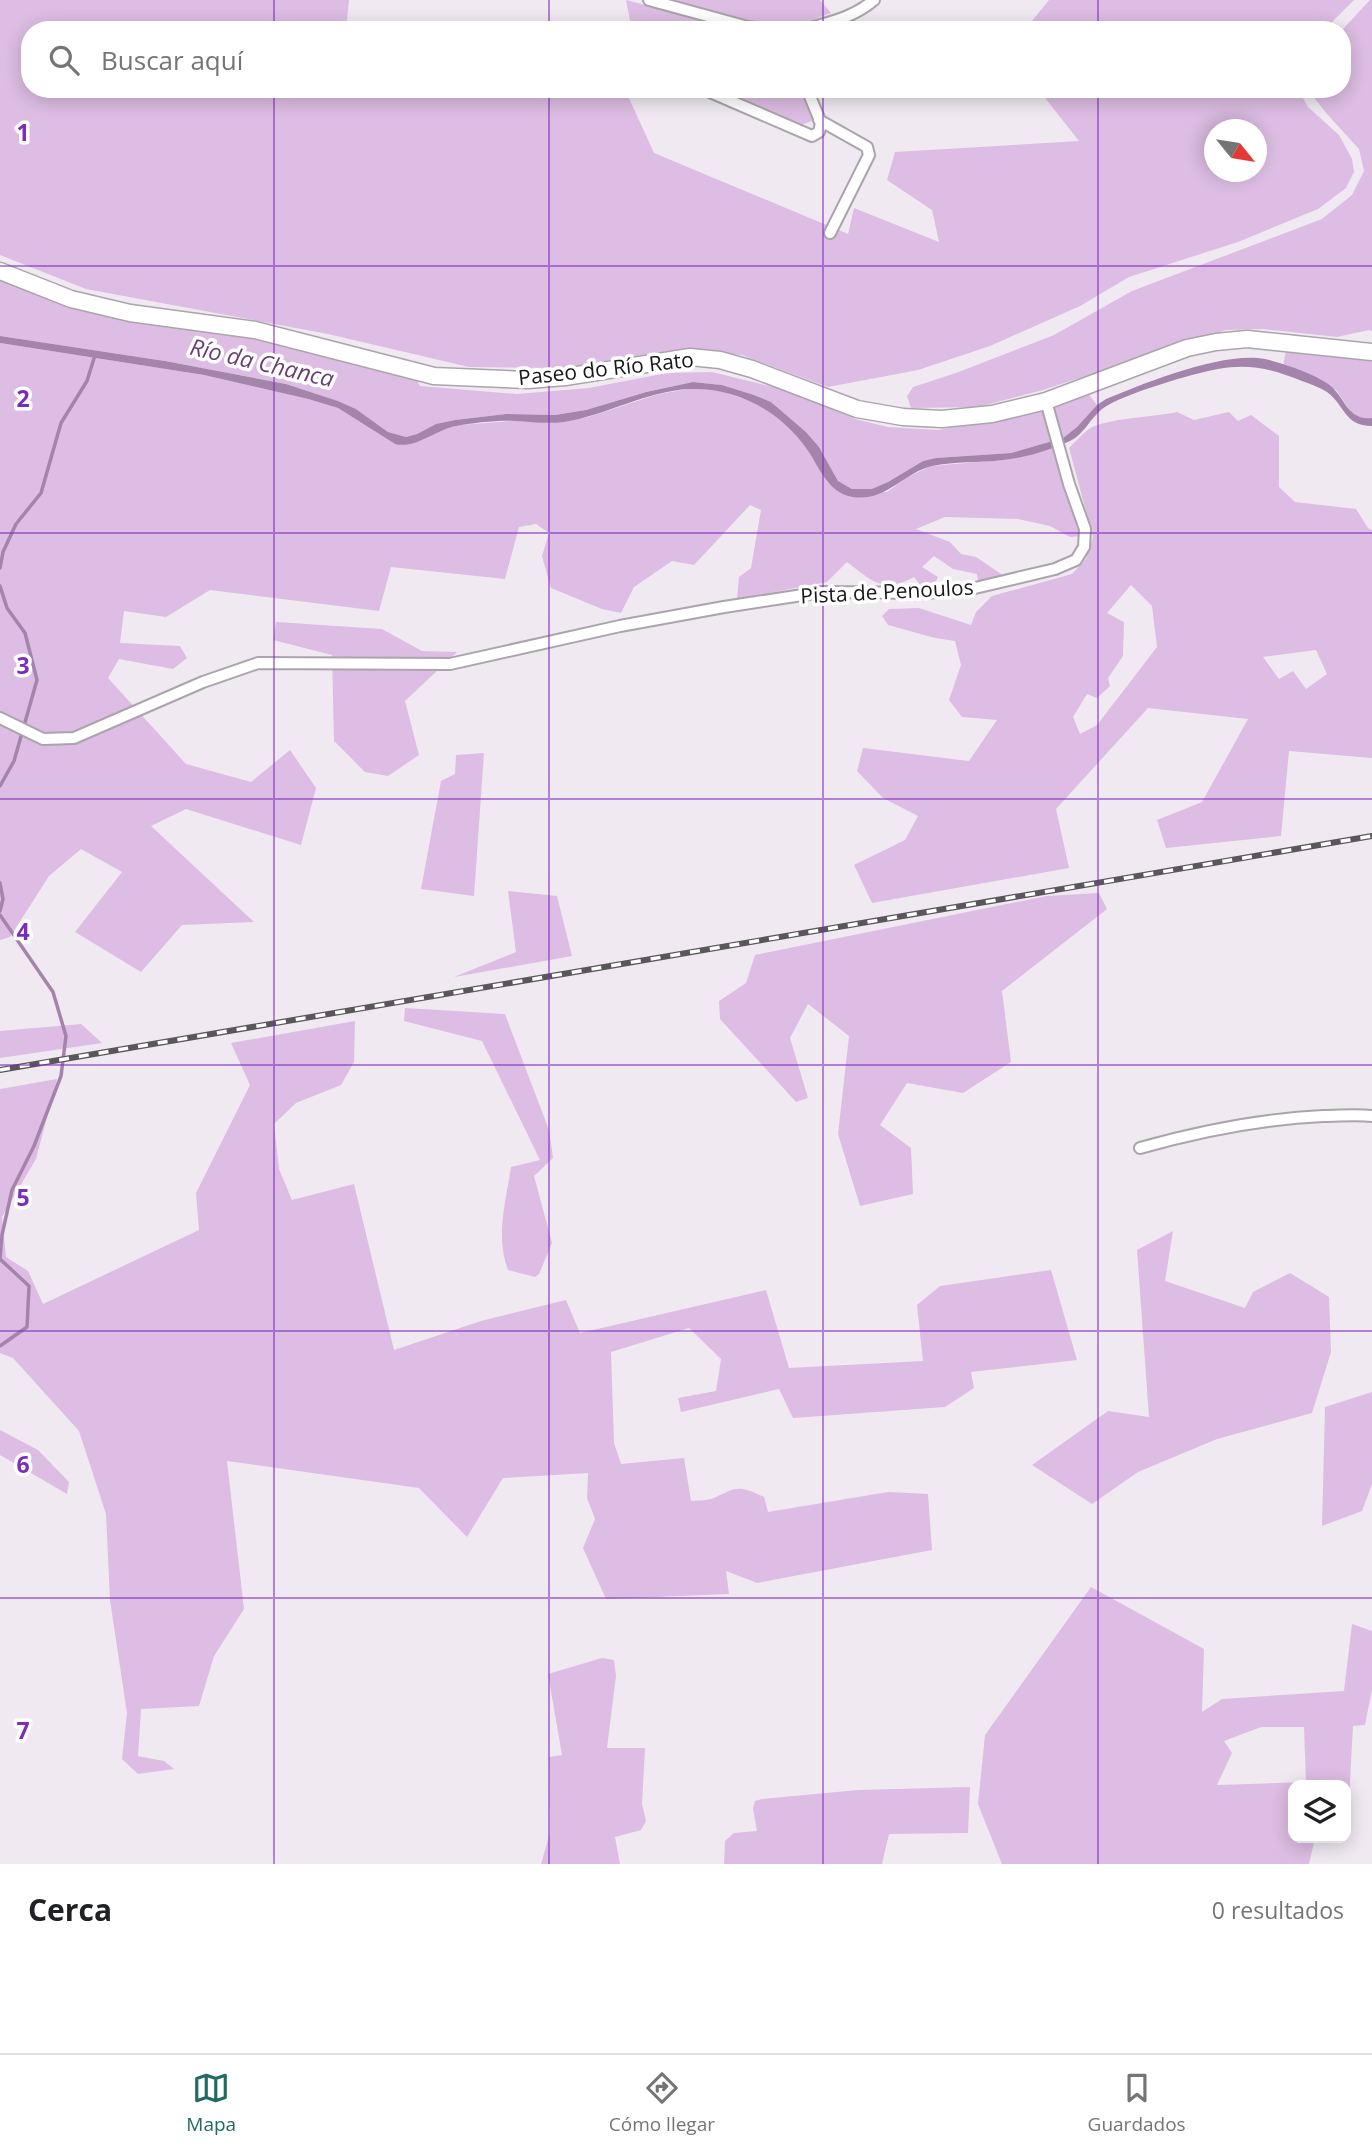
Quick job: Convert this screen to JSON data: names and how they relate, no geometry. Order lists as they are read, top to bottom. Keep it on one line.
{"streets":{"street":["Paseo do Río Rato","Pista de Penoulos"]},"crossings":[["Paseo do Río Rato","Pista de Penoulos"]],"water":["Río da Chanca"],"north":"bottom right","page":{"search":"Buscar aquí","heading":["Cerca","0 resultados"],"nav":["Mapa","Cómo llegar","Guardados"]},"grid":{"rows":["1","2","3","4","5","6","7"]}}
